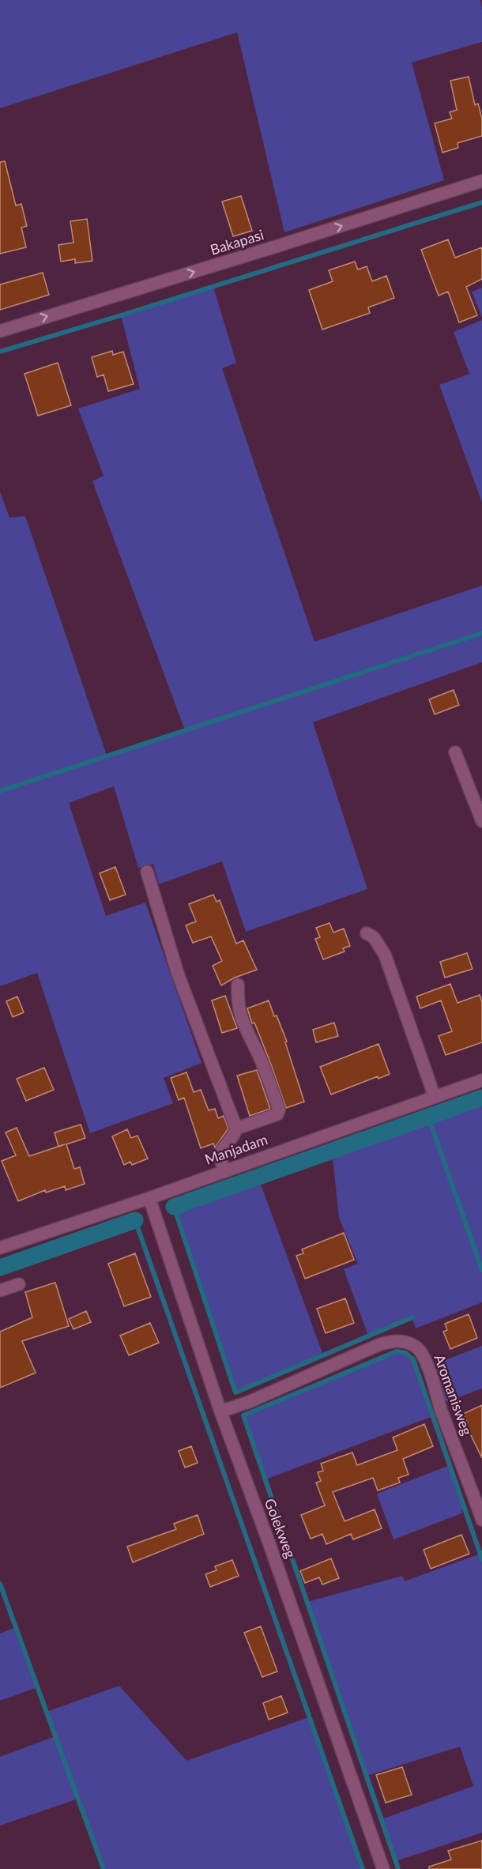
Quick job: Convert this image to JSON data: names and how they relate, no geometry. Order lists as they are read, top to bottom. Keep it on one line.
{"streets":{"street":["Bakapasi","Manjadam","Aromanisweg","Golekweg"]},"crossings":[["Manjadam","Golekweg"],["Aromanisweg","Golekweg"]],"one_way":["Bakapasi"]}
